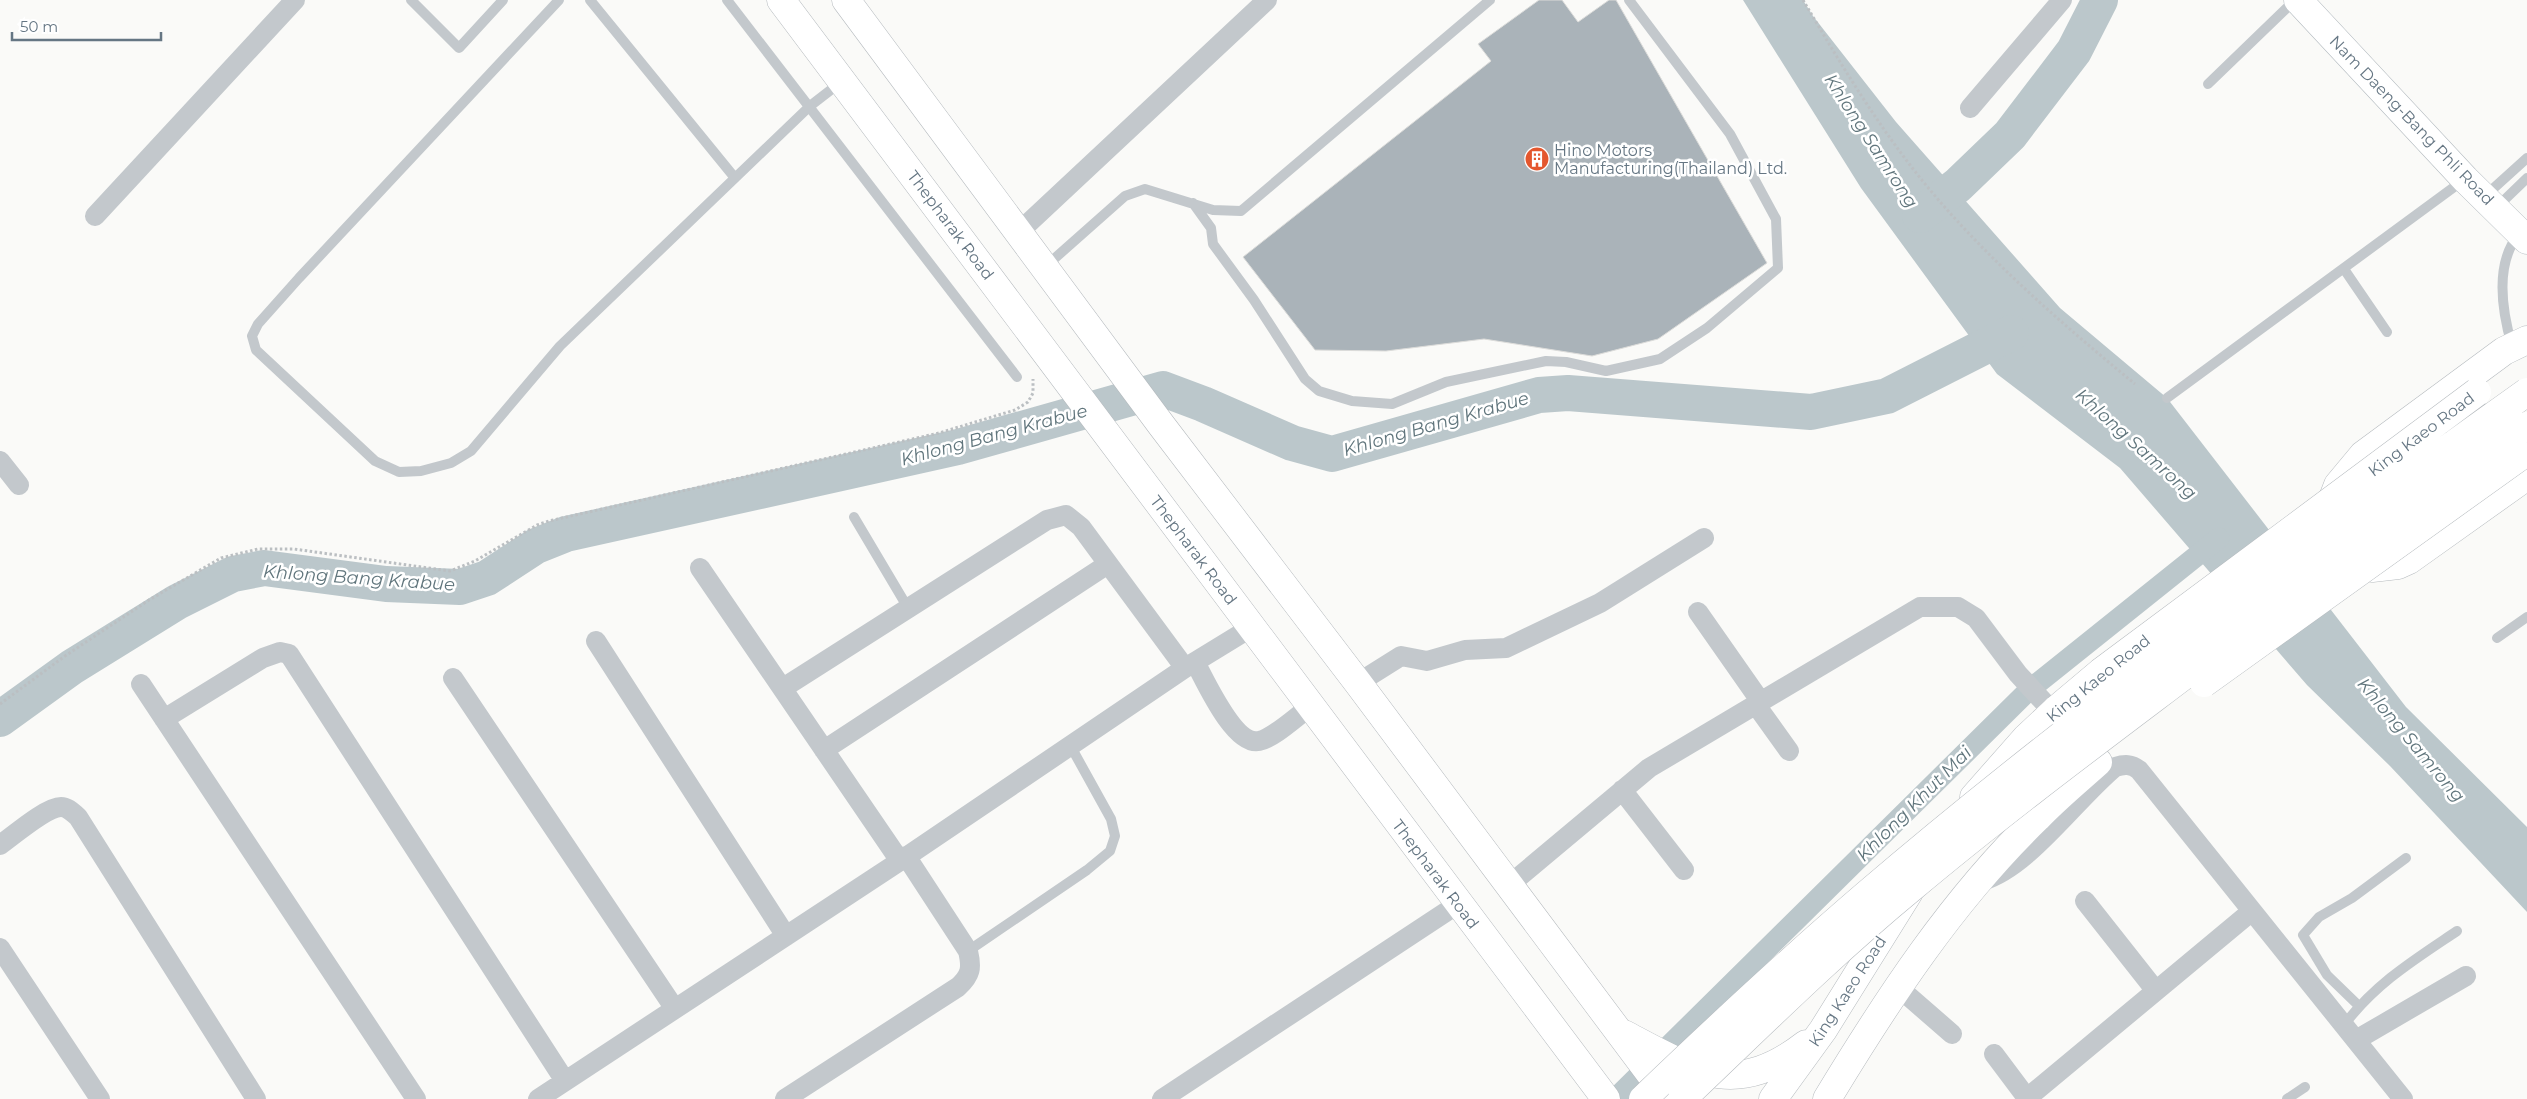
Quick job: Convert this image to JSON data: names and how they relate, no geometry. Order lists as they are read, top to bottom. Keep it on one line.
{"streets":{"main road":["Nam Daeng-Bang Phli Road","Thepharak Road","King Kaeo Road"]},"water":["Khlong Samrong","Khlong Bang Krabue","Khlong Khut Mai"],"places":{"building":["Hino Motors Manufacturing(Thailand) Ltd."]},"scale_bar":"50 m"}
